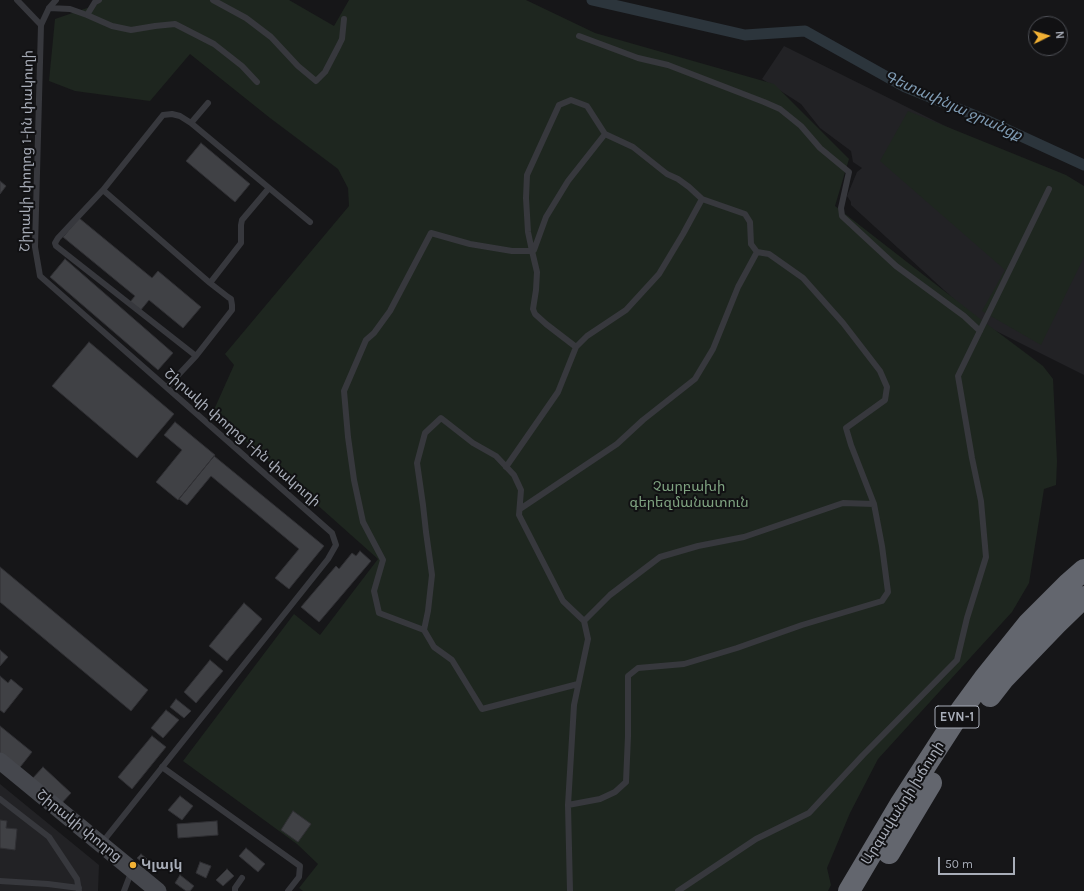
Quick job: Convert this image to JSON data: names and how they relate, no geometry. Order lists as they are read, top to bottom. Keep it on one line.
{"streets":{"highway":["EVN-1","Արգավանդի խճուղի"],"main road":["Շիրակի փողոց"],"lane":["Շիրակի փողոց 1-ին փակուղի"]},"crossings":[["Շիրակի փողոց 1-ին փակուղի","Շիրակի փողոց"]],"water":["Գետափնյա ջրանցք"],"parks":["Չարբախի գերեզմանատուն"],"places":["Կլայկ"],"scale_bar":"50 m","north":"right"}
